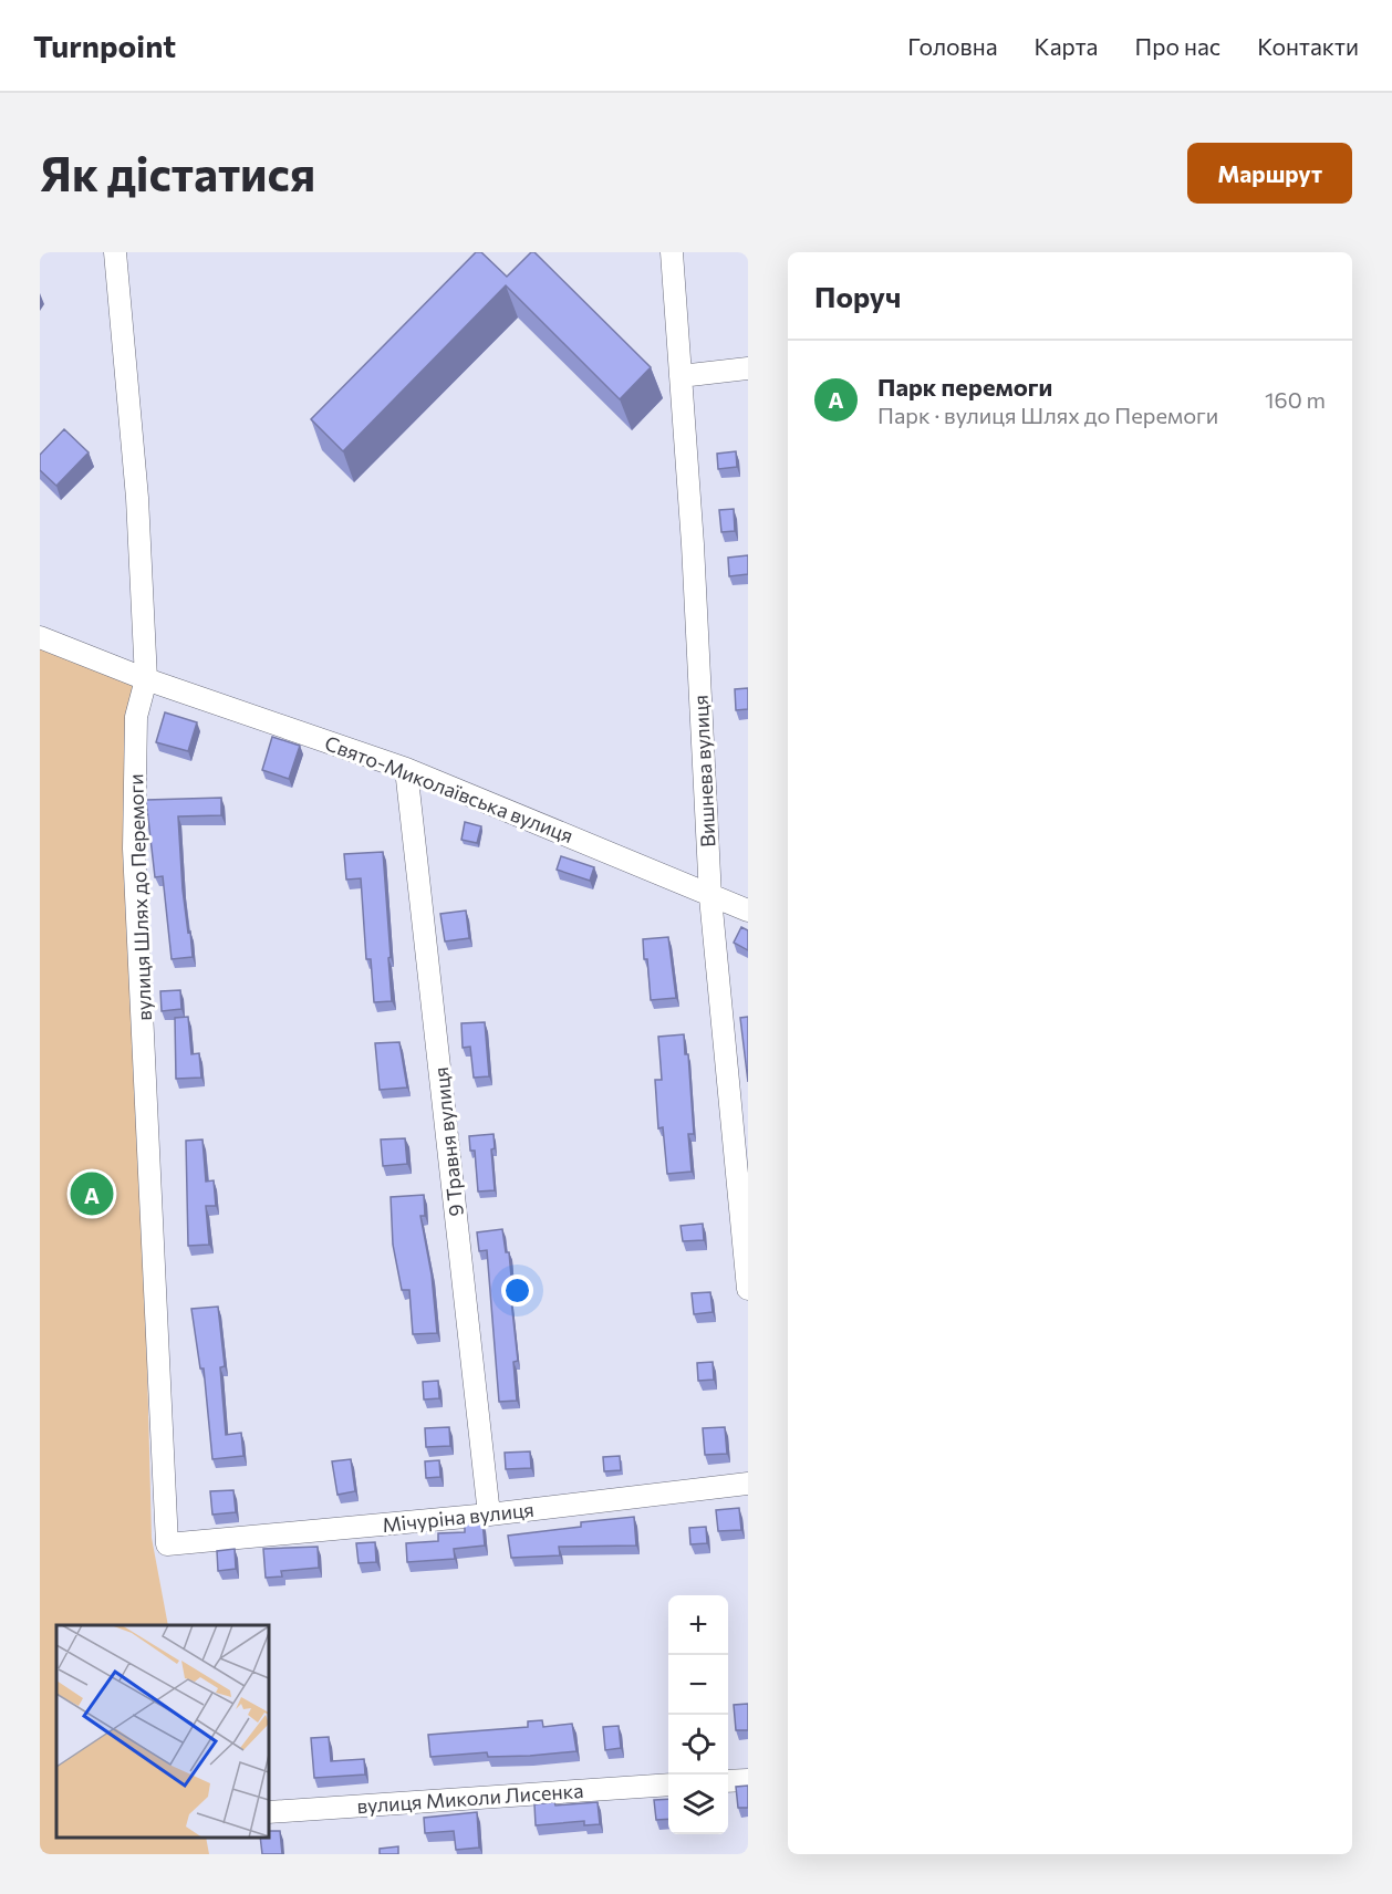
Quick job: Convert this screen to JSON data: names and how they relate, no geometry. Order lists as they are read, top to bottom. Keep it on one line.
{"streets":{"street":["Вишнева вулиця","Свято-Миколаївська вулиця","вулиця Шлях до Перемоги","9 Травня вулиця","Мічуріна вулиця","вулиця Миколи Лисенка"]},"crossings":[["Вишнева вулиця","Свято-Миколаївська вулиця"],["Свято-Миколаївська вулиця","вулиця Шлях до Перемоги"],["Свято-Миколаївська вулиця","9 Травня вулиця"],["вулиця Шлях до Перемоги","Мічуріна вулиця"],["9 Травня вулиця","Мічуріна вулиця"]],"page":{"header":"Turnpoint","nav":["Головна","Карта","Про нас","Контакти"],"buttons":"Маршрут","title":"Як дістатися","heading":"Поруч","list":[{"mark":"A","name":"Парк перемоги","note":"Парк · вулиця Шлях до Перемоги","value":"160 m"}],"pins":"A","map_buttons":["+","−"]}}
